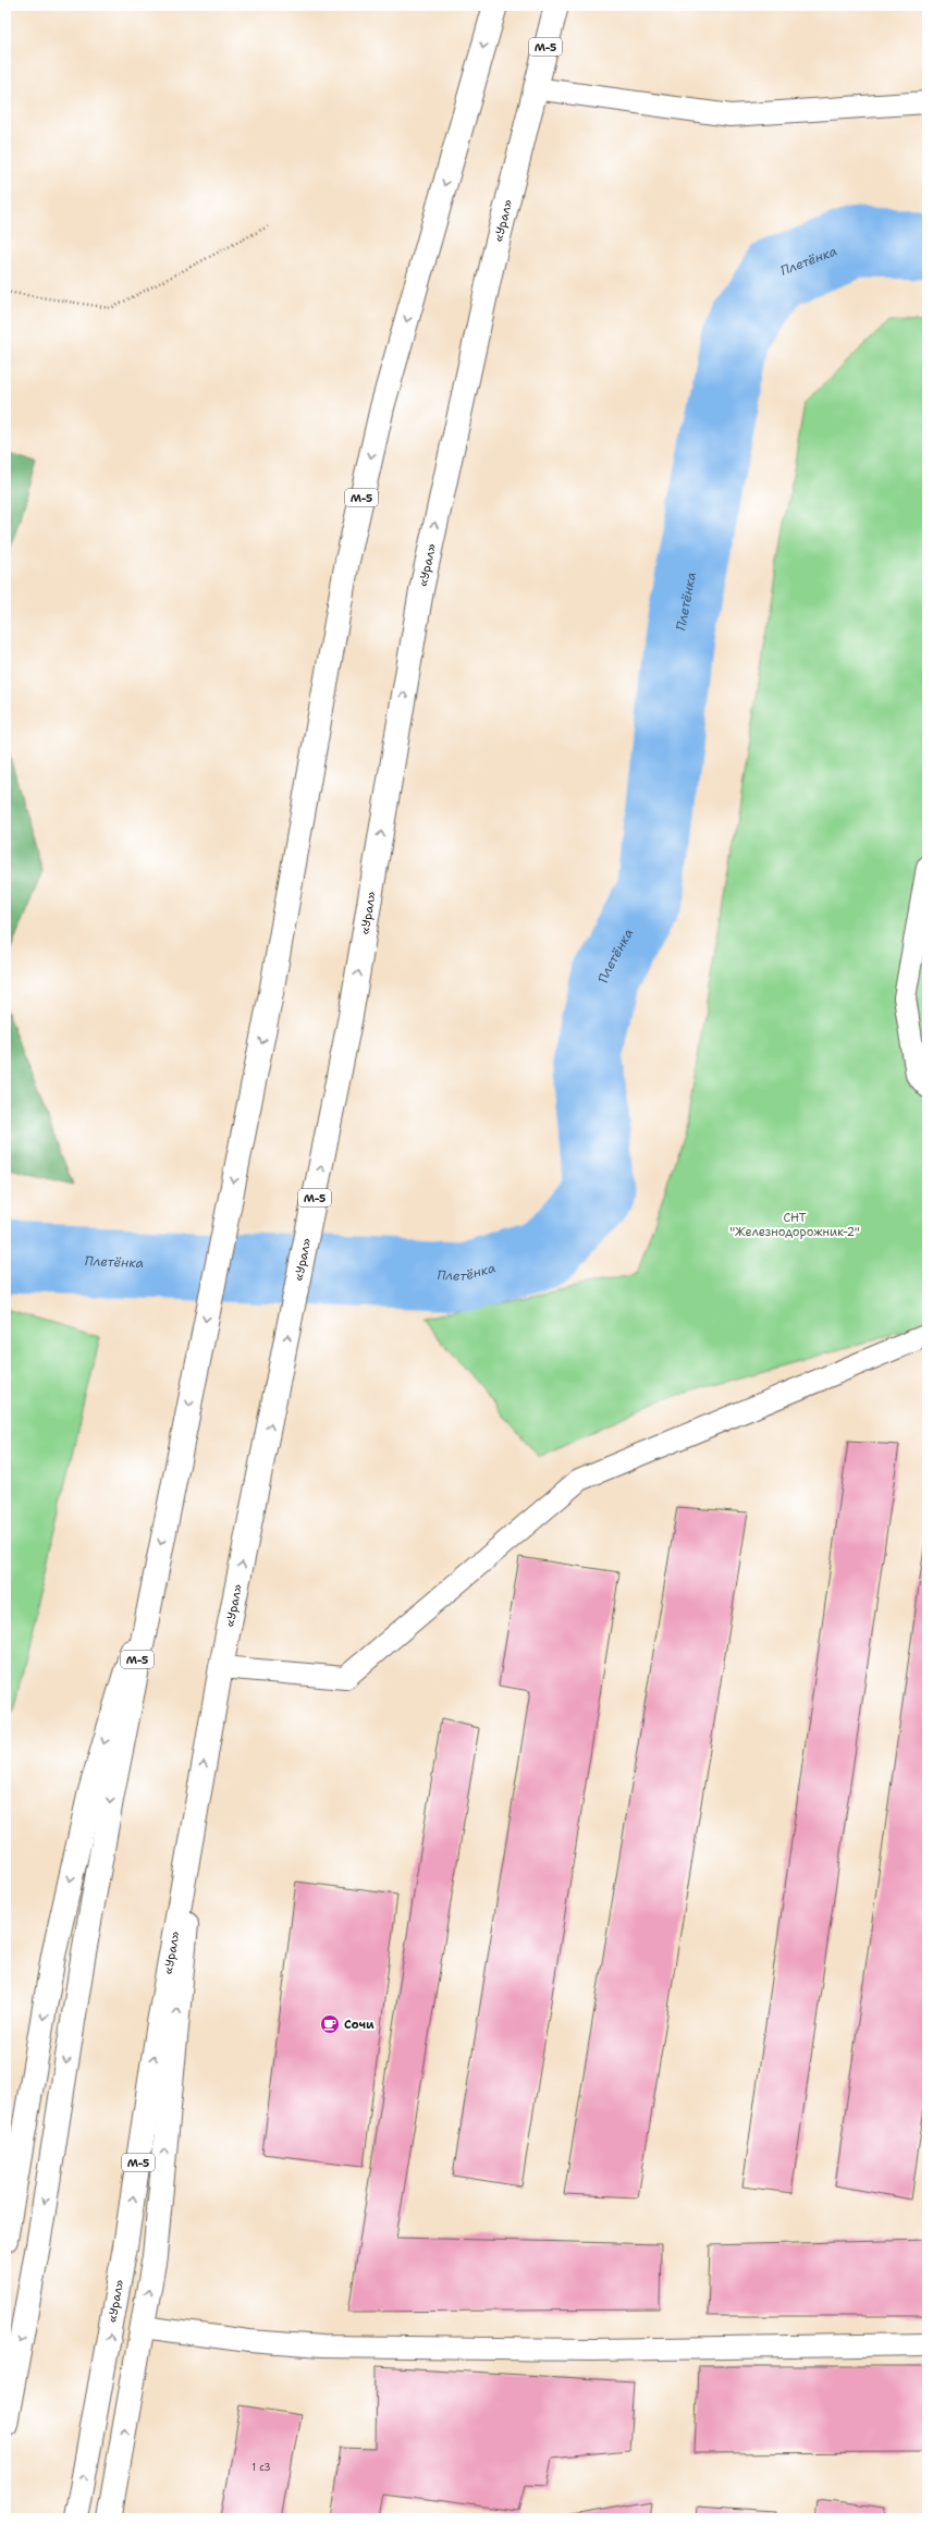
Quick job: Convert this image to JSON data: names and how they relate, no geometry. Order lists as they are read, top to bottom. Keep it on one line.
{"streets":{"main road":["М-5","«Урал»"]},"water":["Плетёнка"],"parks":["СНТ \"Железнодорожник-2\""],"places":{"cafe":["Сочи"]},"house_numbers":["1 с3"]}
